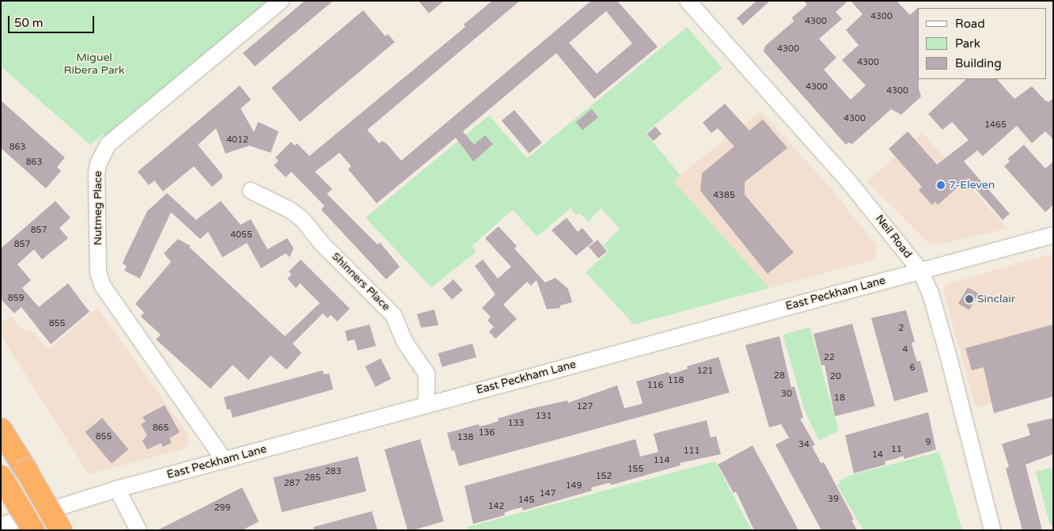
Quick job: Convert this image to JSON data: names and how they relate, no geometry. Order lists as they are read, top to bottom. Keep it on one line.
{"streets":{"street":["Nutmeg Place","Neil Road","Shinners Place","East Peckham Lane"]},"crossings":[["Nutmeg Place","East Peckham Lane"],["Neil Road","East Peckham Lane"],["Shinners Place","East Peckham Lane"]],"parks":["Miguel Ribera Park"],"places":["7-Eleven","Sinclair"],"house_numbers":["4300","4300","4300","4300","4300","4300","4300","1465","4012","863","863","4385","857","4055","857","859","855","2","4","22","6","121","28","20","118","116","30","18","127","131","133","865","136","855","138","9","34","11","111","14","114","155","283","152","285","287","149","147","39","145","142","299"],"legend":["Road","Park","Building"],"scale_bar":"50 m"}
